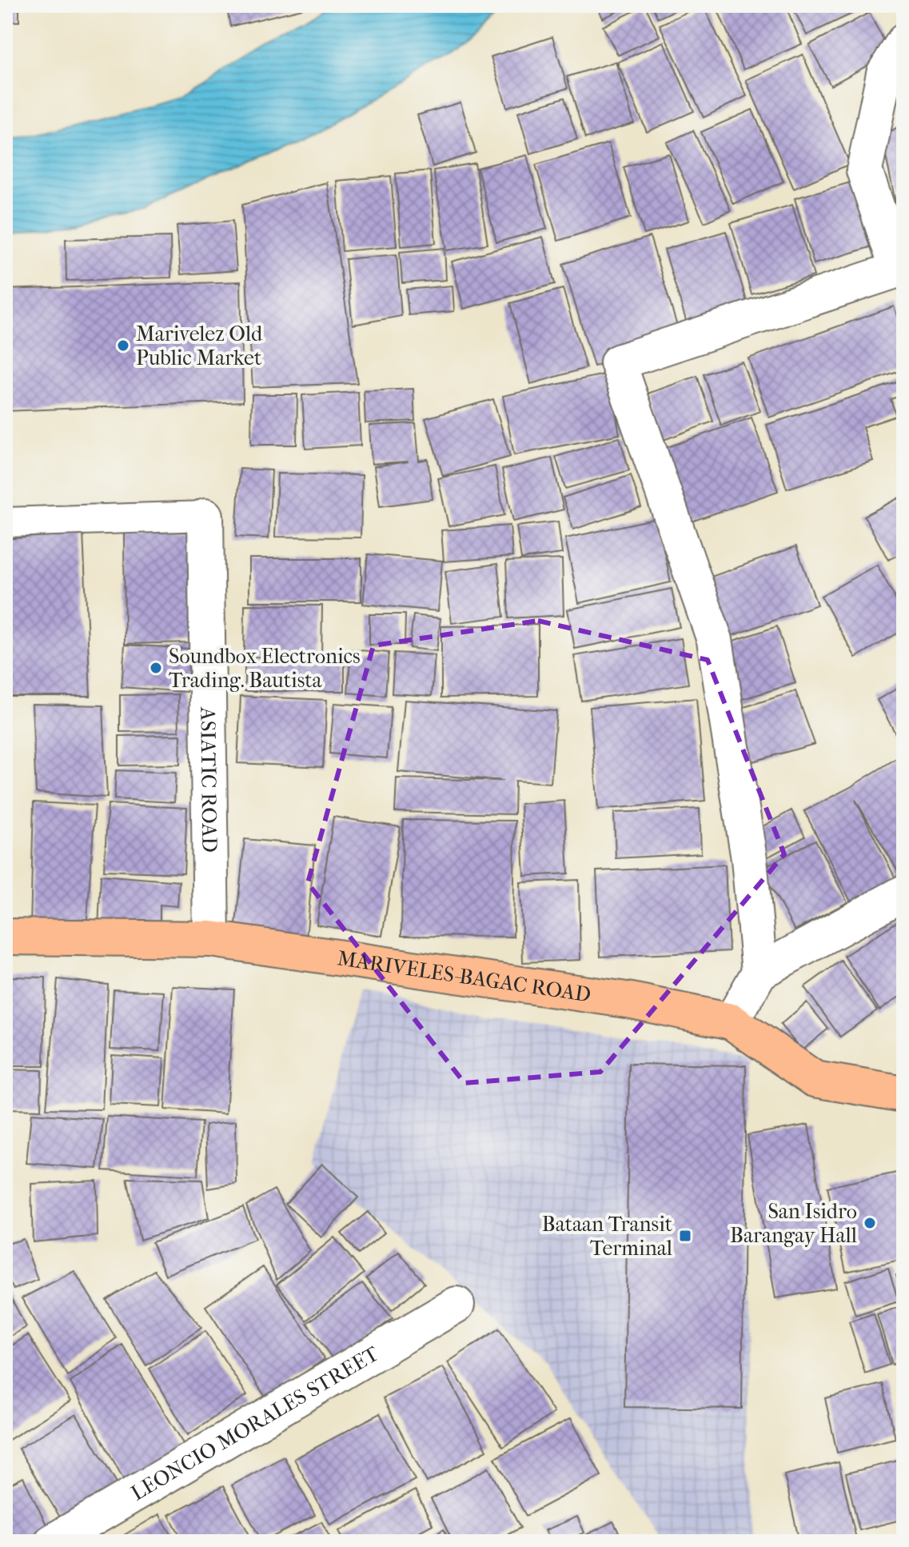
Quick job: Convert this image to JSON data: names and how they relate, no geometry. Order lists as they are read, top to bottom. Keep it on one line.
{"streets":{"main road":["MARIVELES-BAGAC ROAD"],"street":["ASIATIC ROAD","LEONCIO MORALES STREET"]},"crossings":[["ASIATIC ROAD","MARIVELES-BAGAC ROAD"]],"places":{"other":["Marivelez Old Public Market","Soundbox Electronics Trading. Bautista","San Isidro Barangay Hall"],"transit":["Bataan Transit Terminal"]}}
